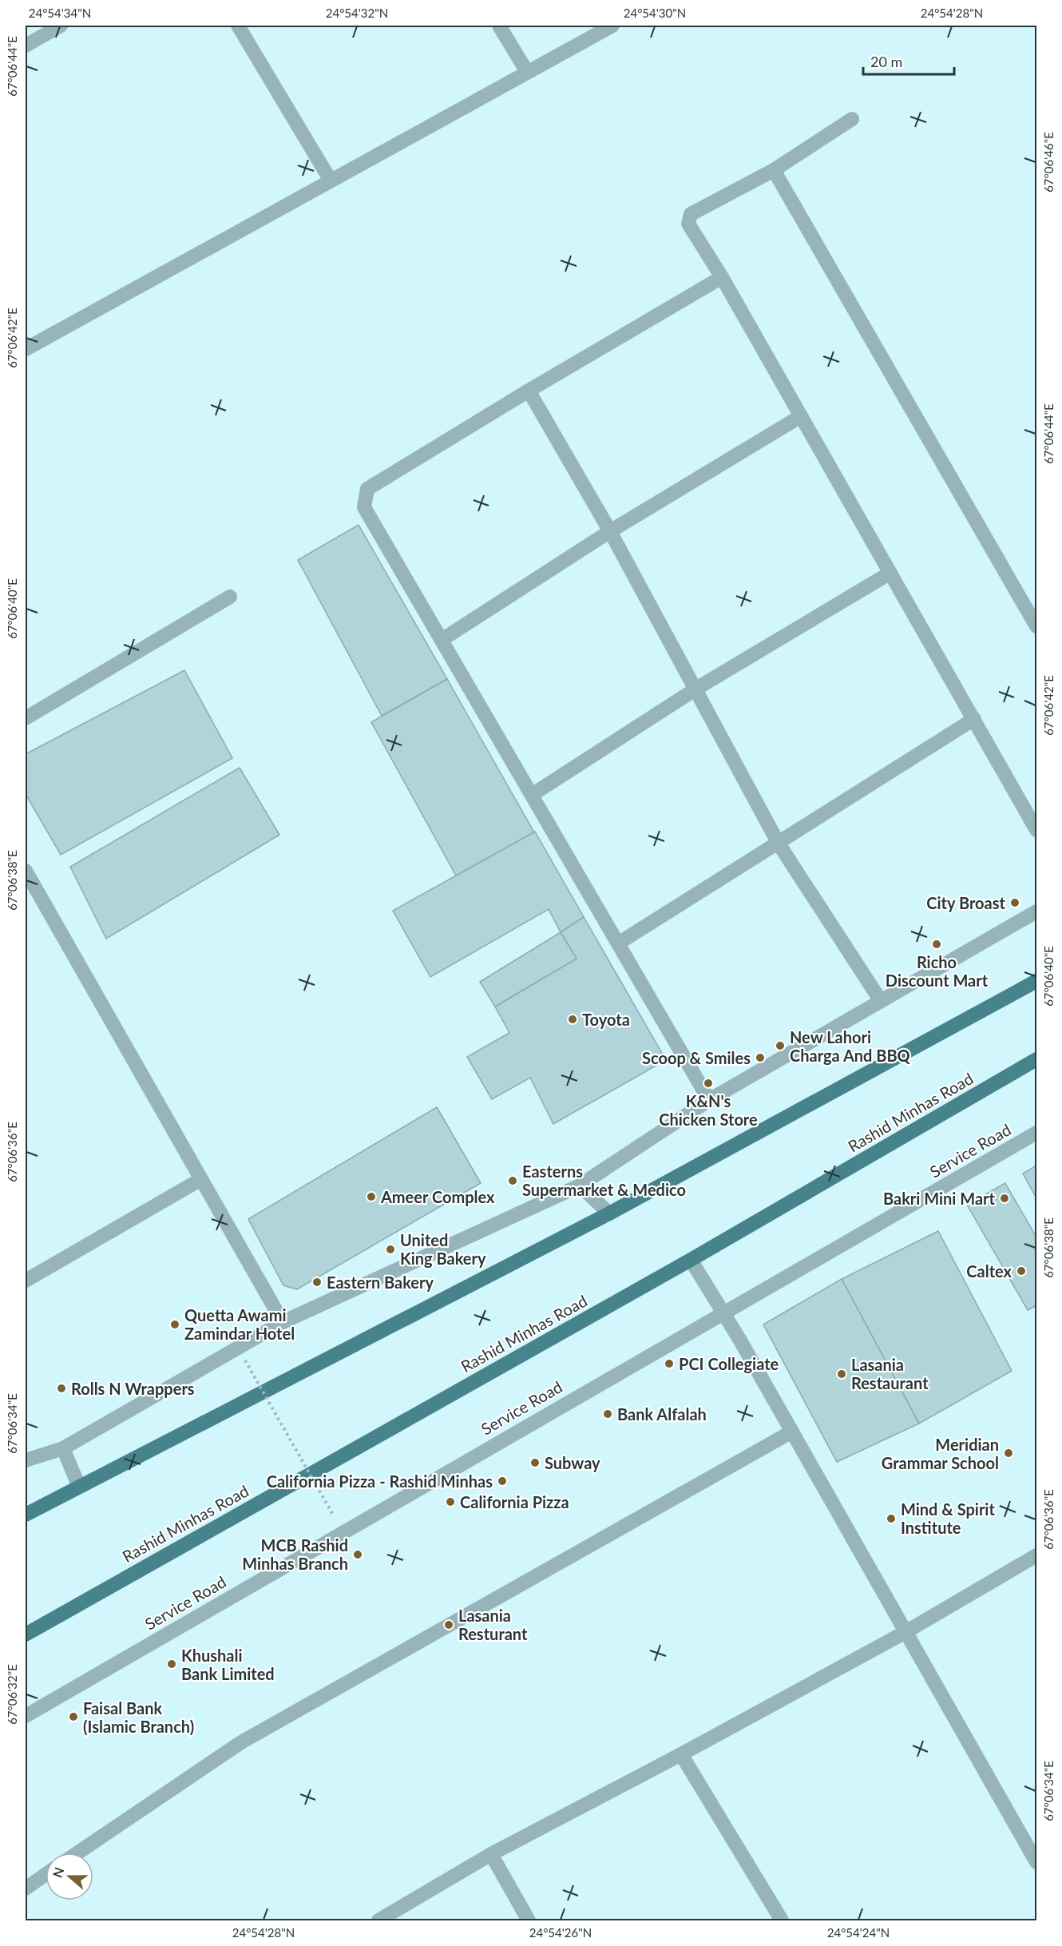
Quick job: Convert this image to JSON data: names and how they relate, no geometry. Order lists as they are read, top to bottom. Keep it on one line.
{"streets":{"main road":["Rashid Minhas Road"],"street":["Service Road"]},"places":["City Broast","Richo Discount Mart","Toyota","New Lahori Charga And BBQ","Scoop & Smiles","K&N's Chicken Store","Easterns Supermarket & Medico","Ameer Complex","Bakri Mini Mart","United King Bakery","Caltex","Eastern Bakery","Quetta Awami Zamindar Hotel","PCI Collegiate","Lasania Restaurant","Rolls N Wrappers","Bank Alfalah","Meridian Grammar School","Subway","California Pizza - Rashid Minhas","California Pizza","Mind & Spirit Institute","MCB Rashid Minhas Branch","Lasania Resturant","Khushali Bank Limited","Faisal Bank (Islamic Branch)"],"scale_bar":"20 m","north":"left","coordinates":["24°54'34\"N","24°54'32\"N","24°54'30\"N","24°54'28\"N","67°06'44\"E","67°06'46\"E","67°06'42\"E","67°06'40\"E","67°06'38\"E","67°06'36\"E","67°06'34\"E","67°06'32\"E","24°54'26\"N","24°54'24\"N"]}
